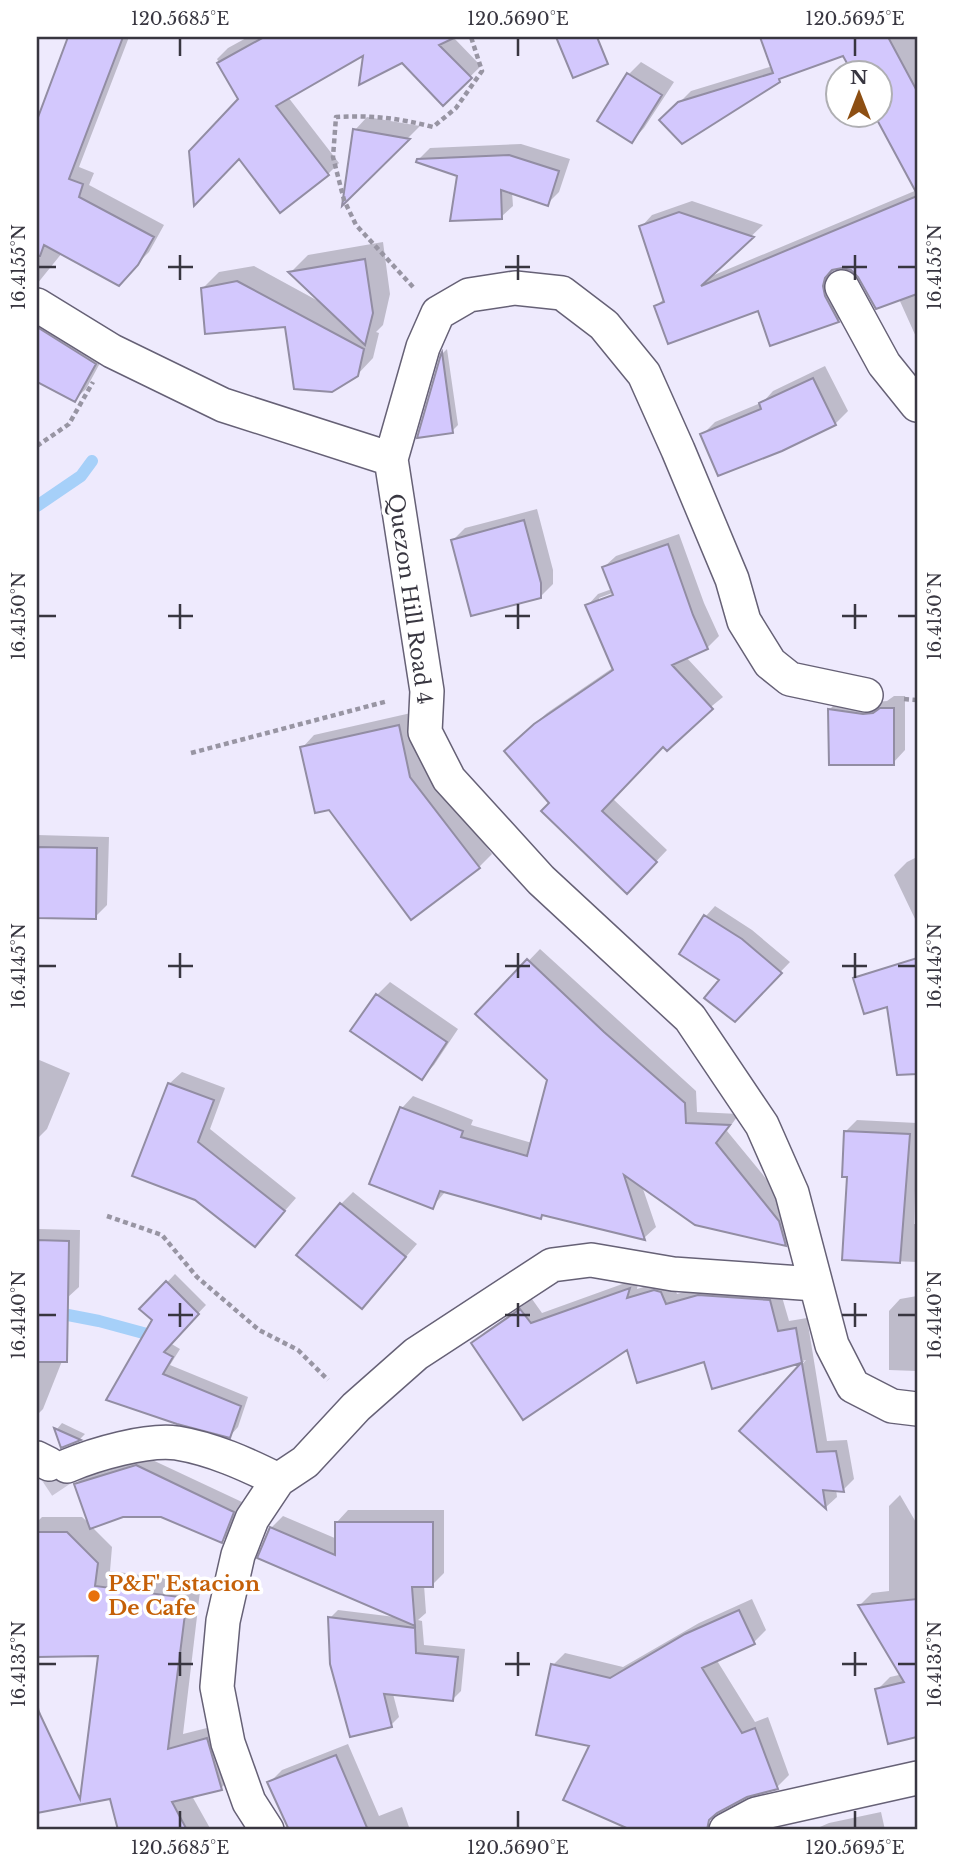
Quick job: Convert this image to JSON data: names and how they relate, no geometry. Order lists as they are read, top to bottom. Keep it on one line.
{"streets":{"street":["Quezon Hill Road 4"]},"places":["P&F' Estacion De Cafe"],"north":"top","coordinates":["120.5685°E","120.5690°E","120.5695°E","16.4155°N","16.4150°N","16.4145°N","16.4140°N","16.4135°N"]}
